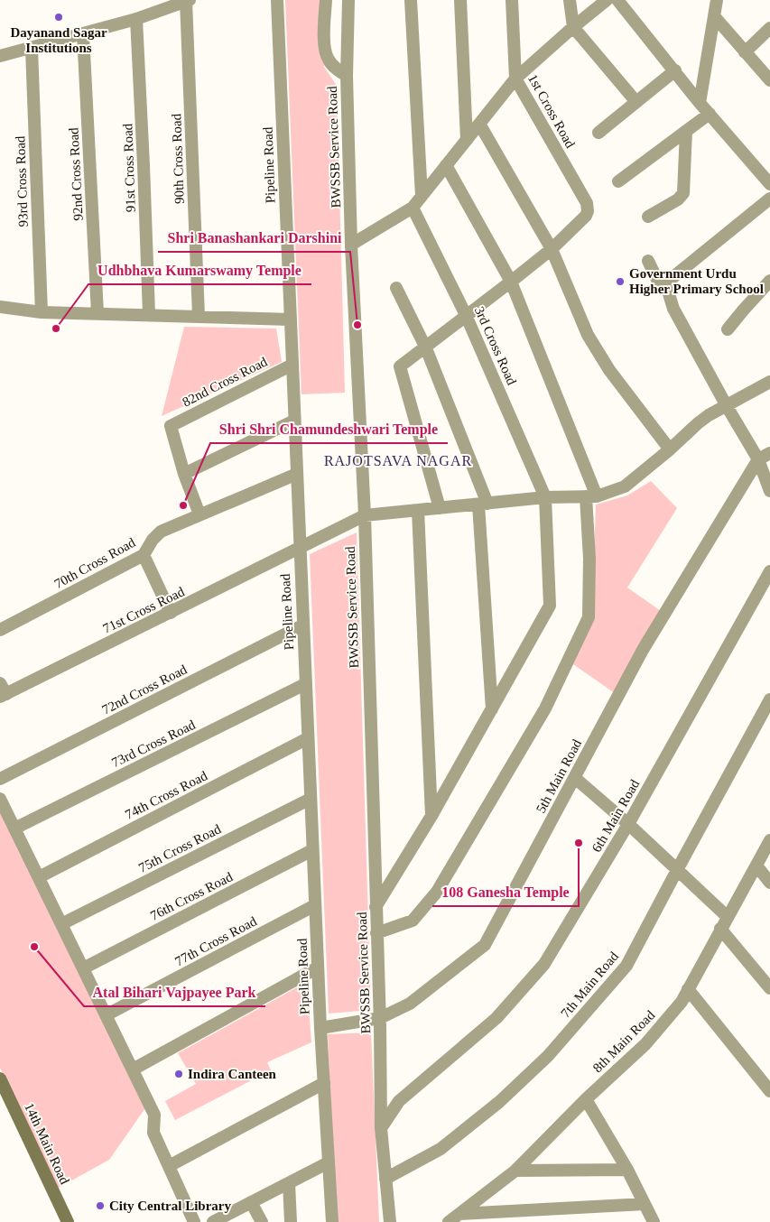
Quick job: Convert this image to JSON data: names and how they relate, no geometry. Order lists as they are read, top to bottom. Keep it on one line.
{"streets":{"main road":["14th Main Road"],"street":["1st Cross Road","BWSSB Service Road","90th Cross Road","Pipeline Road","91st Cross Road","92nd Cross Road","93rd Cross Road","3rd Cross Road","82nd Cross Road","70th Cross Road","71st Cross Road","72nd Cross Road","73rd Cross Road","5th Main Road","74th Cross Road","6th Main Road","75th Cross Road","76th Cross Road","77th Cross Road","7th Main Road","8th Main Road"]},"crossings":[["BWSSB Service Road","71st Cross Road"],["BWSSB Service Road","5th Main Road"],["BWSSB Service Road","6th Main Road"],["BWSSB Service Road","7th Main Road"],["Pipeline Road","82nd Cross Road"],["Pipeline Road","70th Cross Road"],["Pipeline Road","71st Cross Road"],["Pipeline Road","72nd Cross Road"],["Pipeline Road","73rd Cross Road"],["Pipeline Road","5th Main Road"],["Pipeline Road","74th Cross Road"],["Pipeline Road","75th Cross Road"],["Pipeline Road","76th Cross Road"],["Pipeline Road","77th Cross Road"]],"districts":["RAJOTSAVA NAGAR"],"places":["Dayanand Sagar Institutions","Government Urdu Higher Primary School","Shri Banashankari Darshini","Udhbhava Kumarswamy Temple","Shri Shri Chamundeshwari Temple","108 Ganesha Temple","Atal Bihari Vajpayee Park","Indira Canteen","City Central Library"]}
